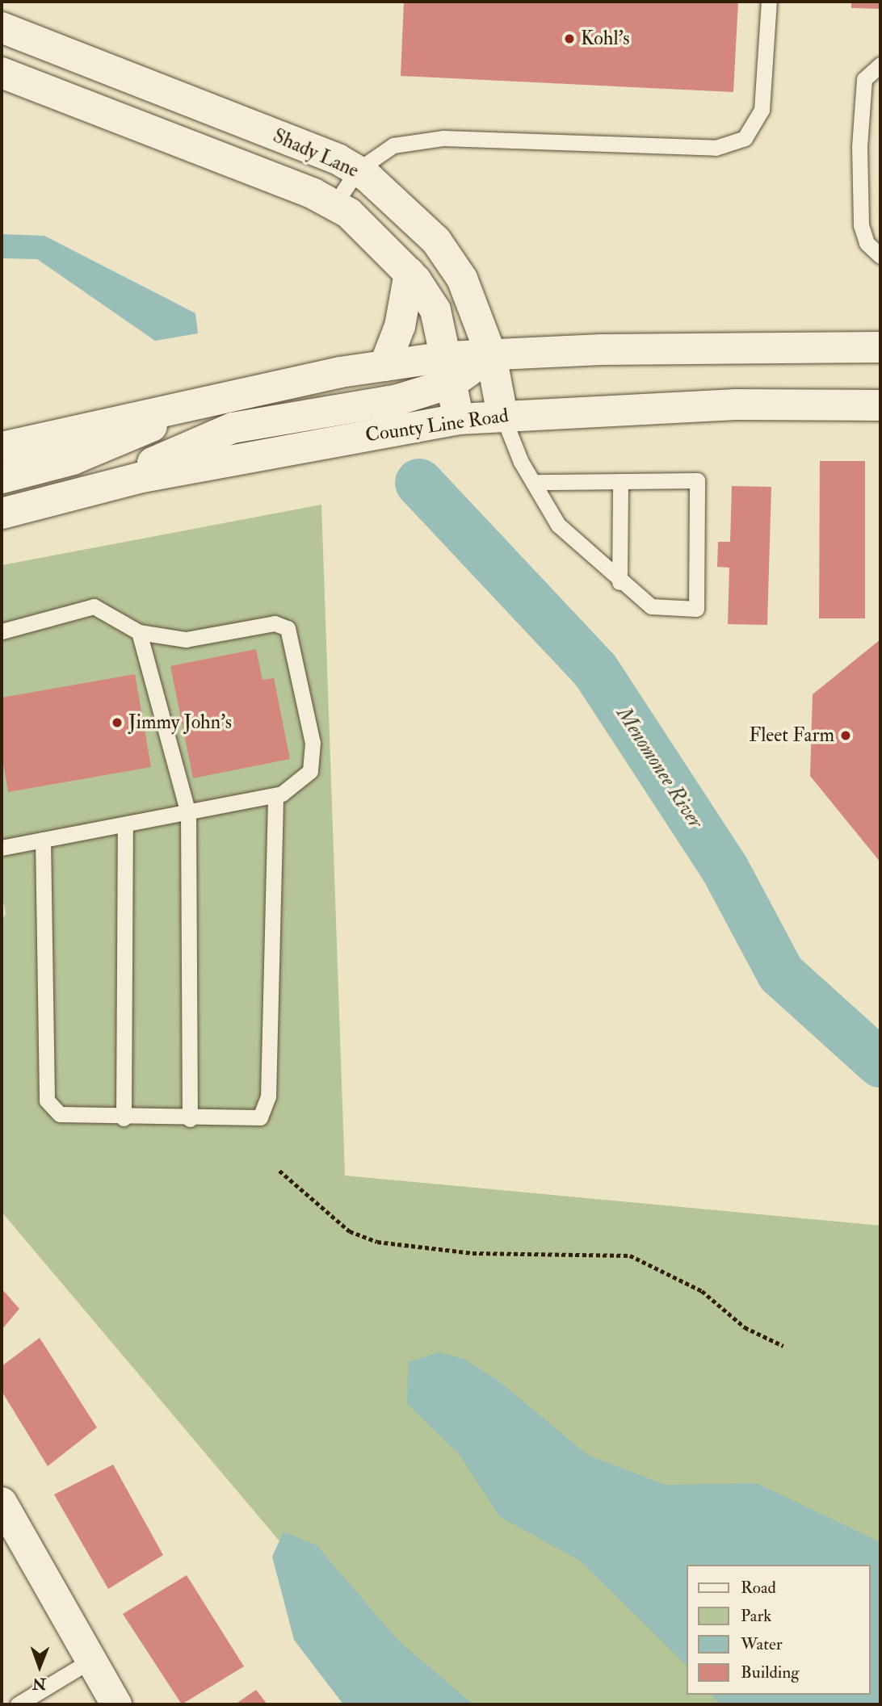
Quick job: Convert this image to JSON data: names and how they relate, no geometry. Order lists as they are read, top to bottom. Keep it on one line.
{"streets":{"main road":["Shady Lane","County Line Road"]},"crossings":[["Shady Lane","County Line Road"]],"water":["Menomonee River"],"places":["Kohl's","Jimmy John's","Fleet Farm"],"legend":["Road","Park","Water","Building"],"north":"bottom"}
